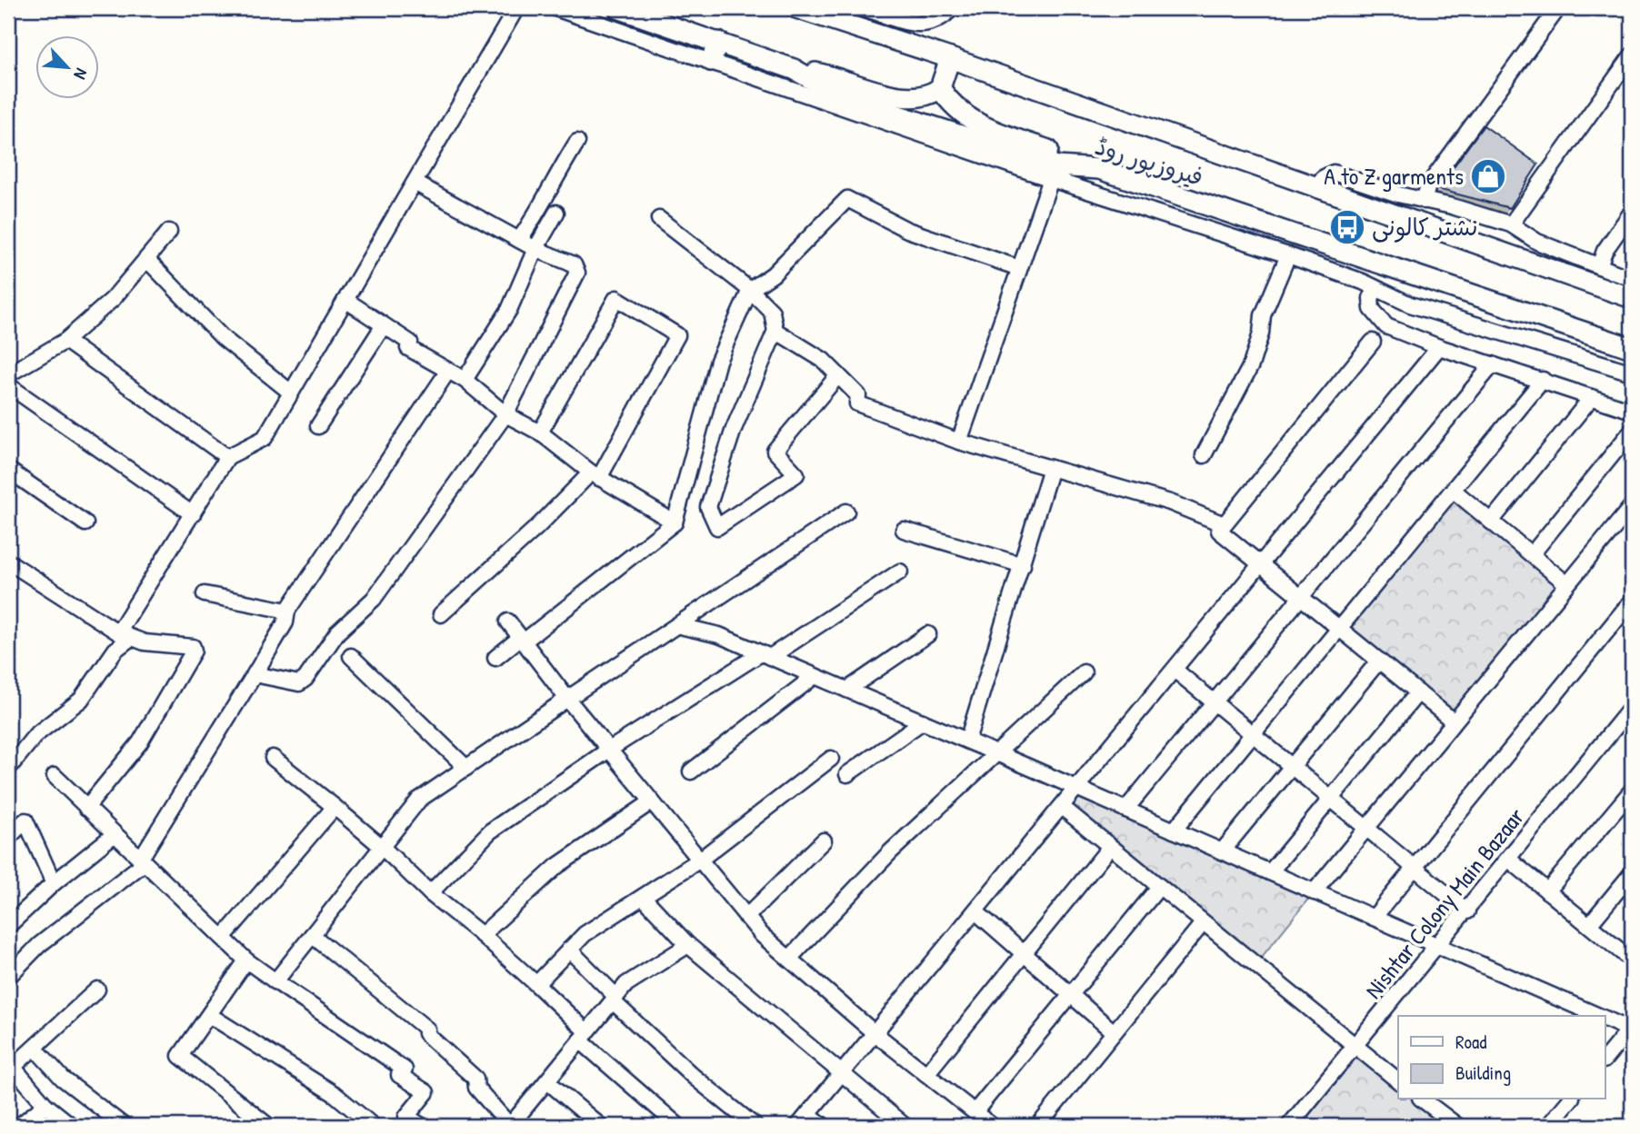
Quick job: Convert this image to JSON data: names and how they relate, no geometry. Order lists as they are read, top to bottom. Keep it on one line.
{"streets":{"main road":["فیروزپور روڈ"],"street":["Nishtar Colony Main Bazaar"]},"places":{"shop":["A to Z garments"],"bus stop":["نشتر کالونی"]},"legend":["Road","Building"],"north":"bottom right"}
